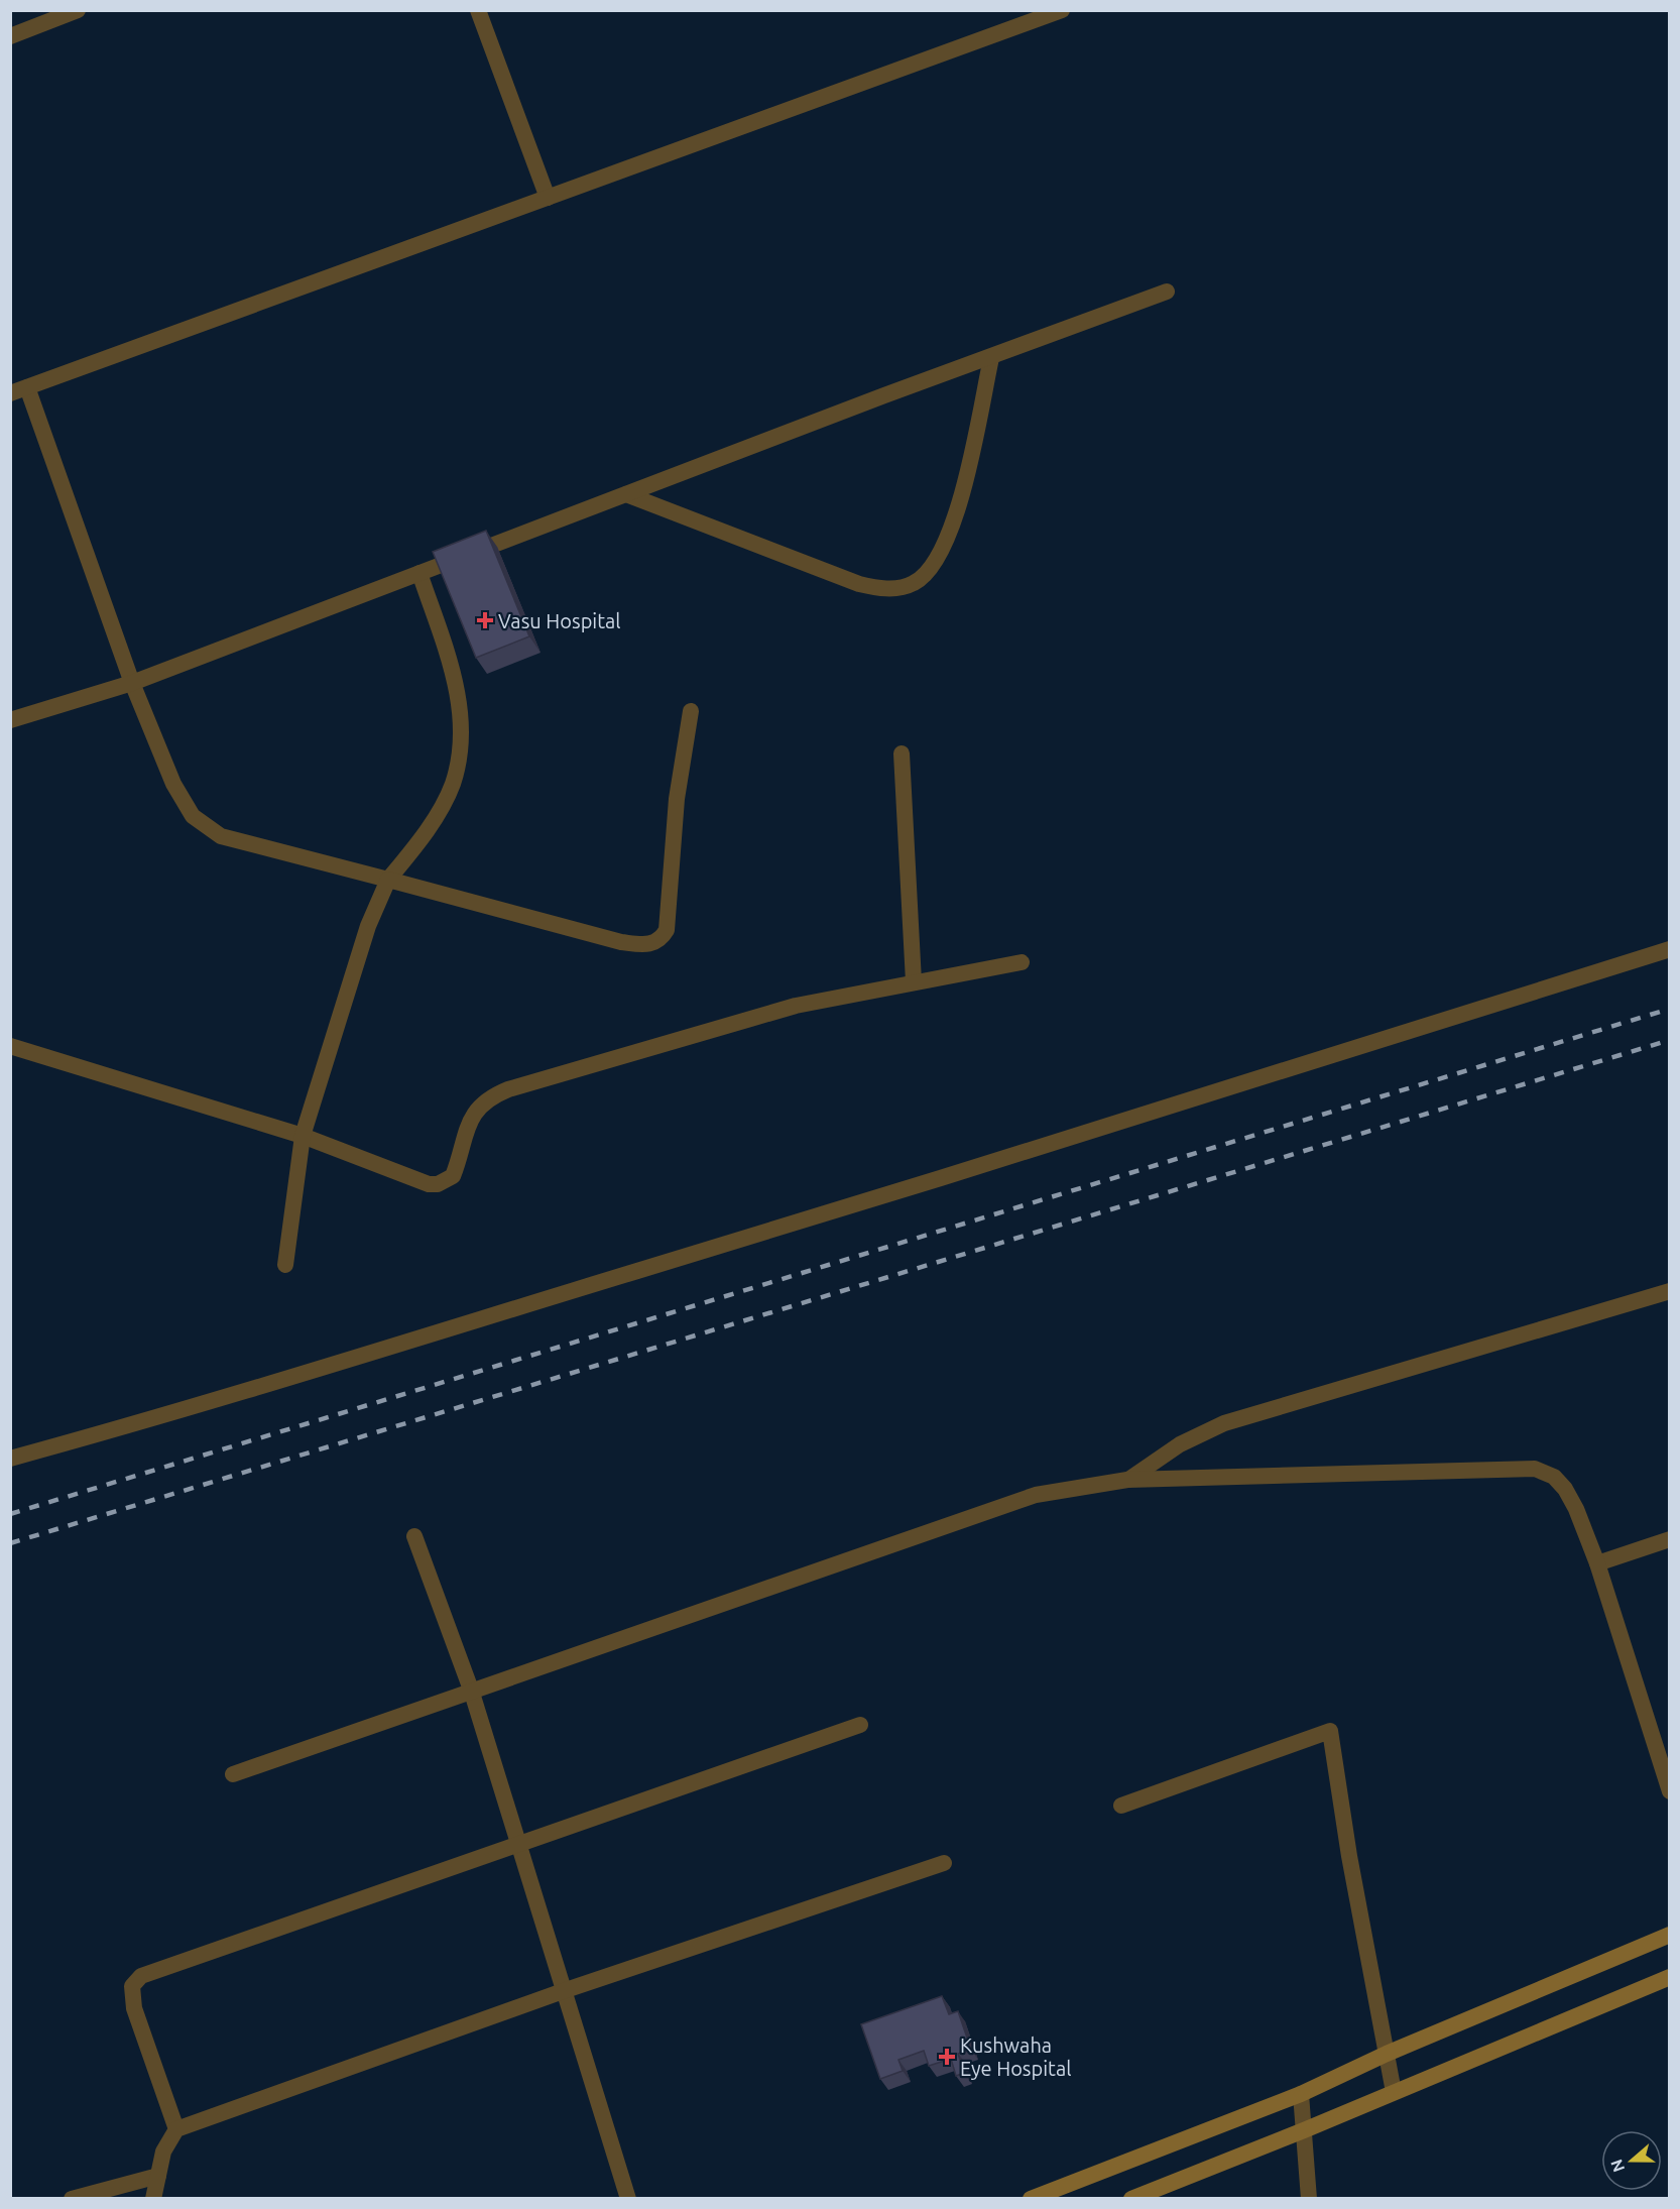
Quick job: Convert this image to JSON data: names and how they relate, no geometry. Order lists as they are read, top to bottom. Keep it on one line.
{"places":{"health":["Vasu Hospital","Kushwaha Eye Hospital"]},"north":"left"}
